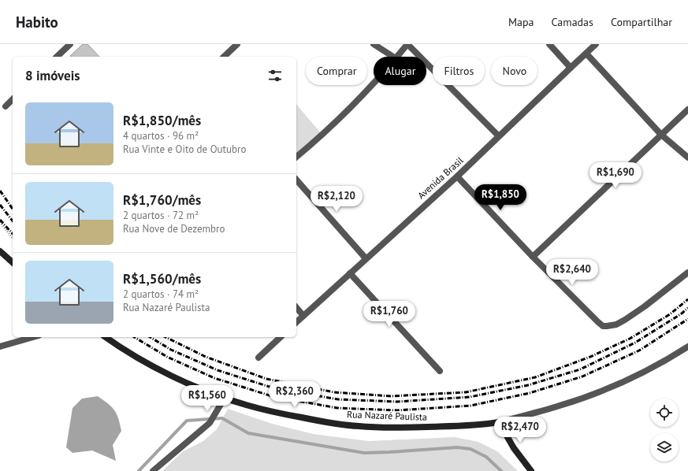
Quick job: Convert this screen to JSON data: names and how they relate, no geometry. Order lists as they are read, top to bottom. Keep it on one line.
{"streets":{"main road":["Rua Nazaré Paulista"],"street":["Avenida Brasil"]},"page":{"header":"Habito","nav":["Mapa","Camadas","Compartilhar"],"chip":["Comprar","Alugar","Filtros","Novo"],"heading":"8 imóveis","list":[{"name":"R$1,850/mês","note":"4 quartos · 96 m² · Rua Vinte e Oito de Outubro"},{"name":"R$1,760/mês","note":"2 quartos · 72 m² · Rua Nove de Dezembro"},{"name":"R$1,560/mês","note":"2 quartos · 74 m² · Rua Nazaré Paulista"}],"price":["R$1,690","R$1,850","R$2,120","R$2,640","R$1,760","R$2,360","R$1,560","R$2,470"]}}
